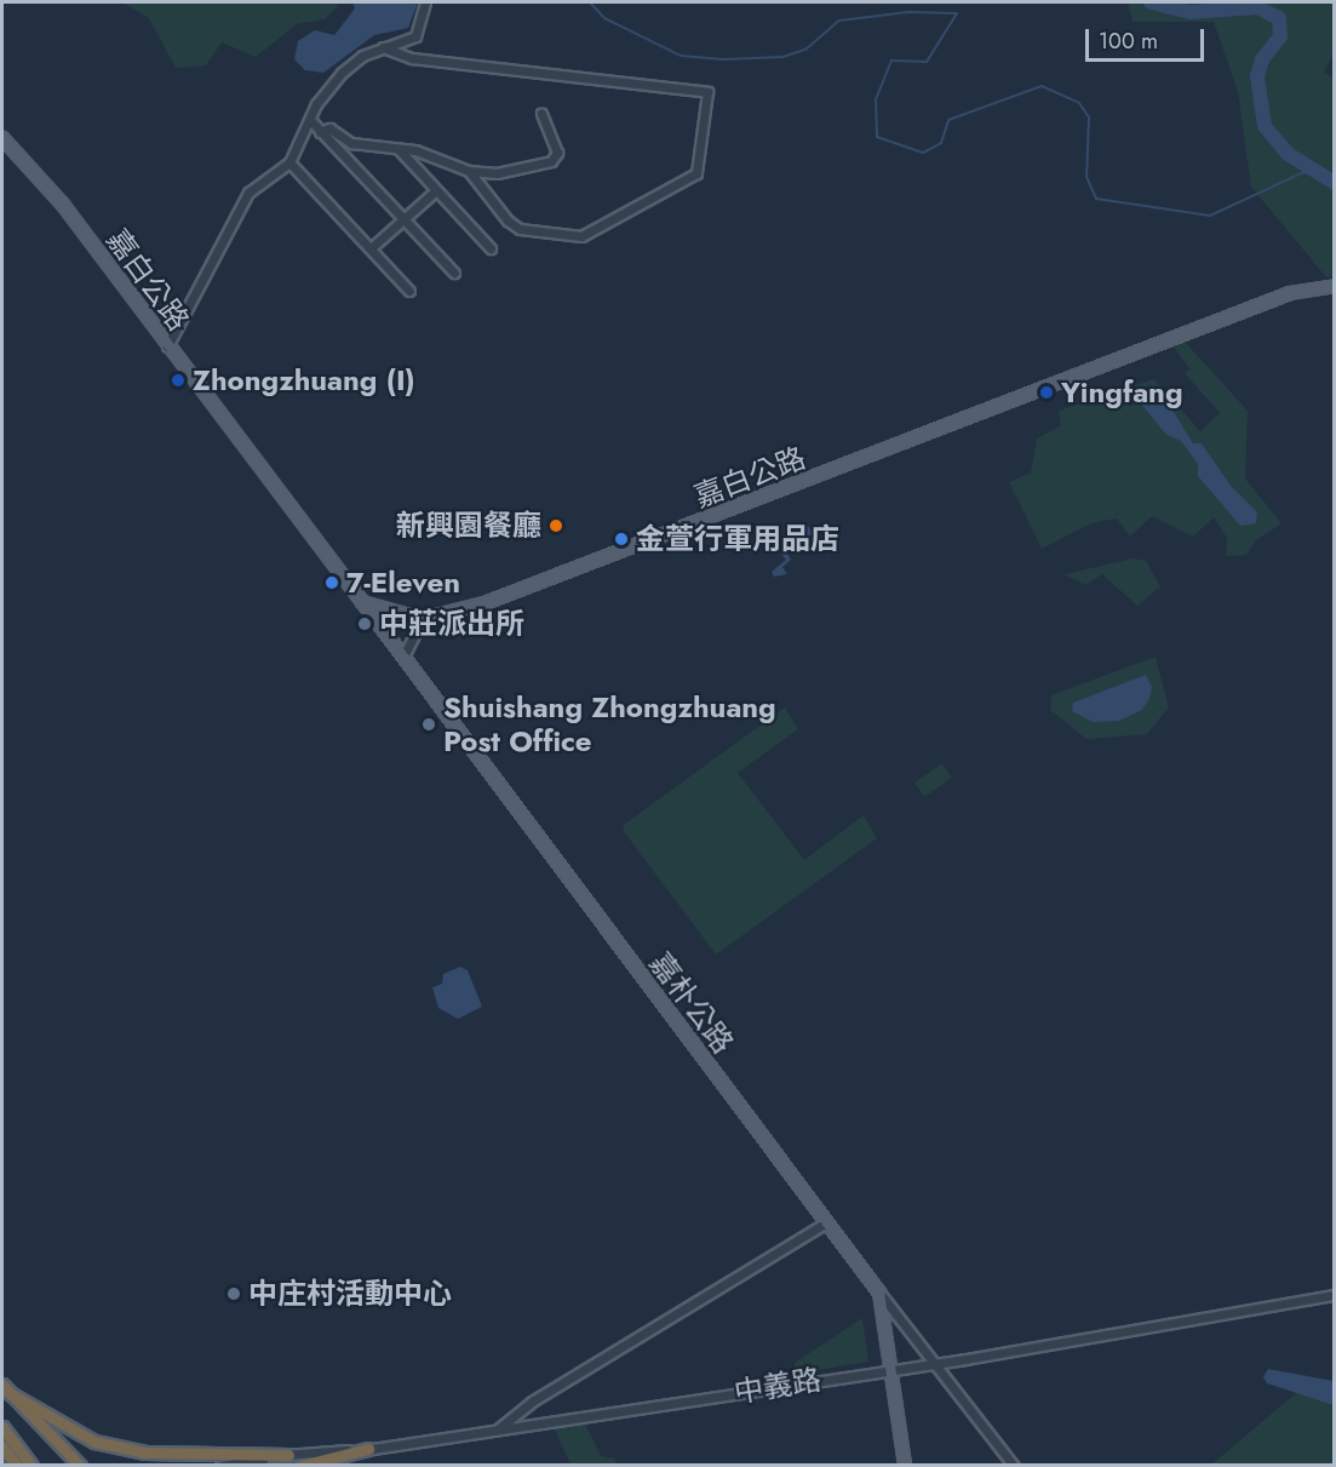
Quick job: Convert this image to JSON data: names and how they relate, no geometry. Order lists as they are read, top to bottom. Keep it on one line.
{"streets":{"main road":["嘉白公路","嘉朴公路"],"street":["中義路"]},"crossings":[["嘉白公路","嘉朴公路"],["嘉朴公路","中義路"]],"places":["Zhongzhuang (I)","Yingfang","新興園餐廳","金萱行軍用品店","7-Eleven","中莊派出所","Shuishang Zhongzhuang Post Office","中庄村活動中心"],"scale_bar":"100 m"}
